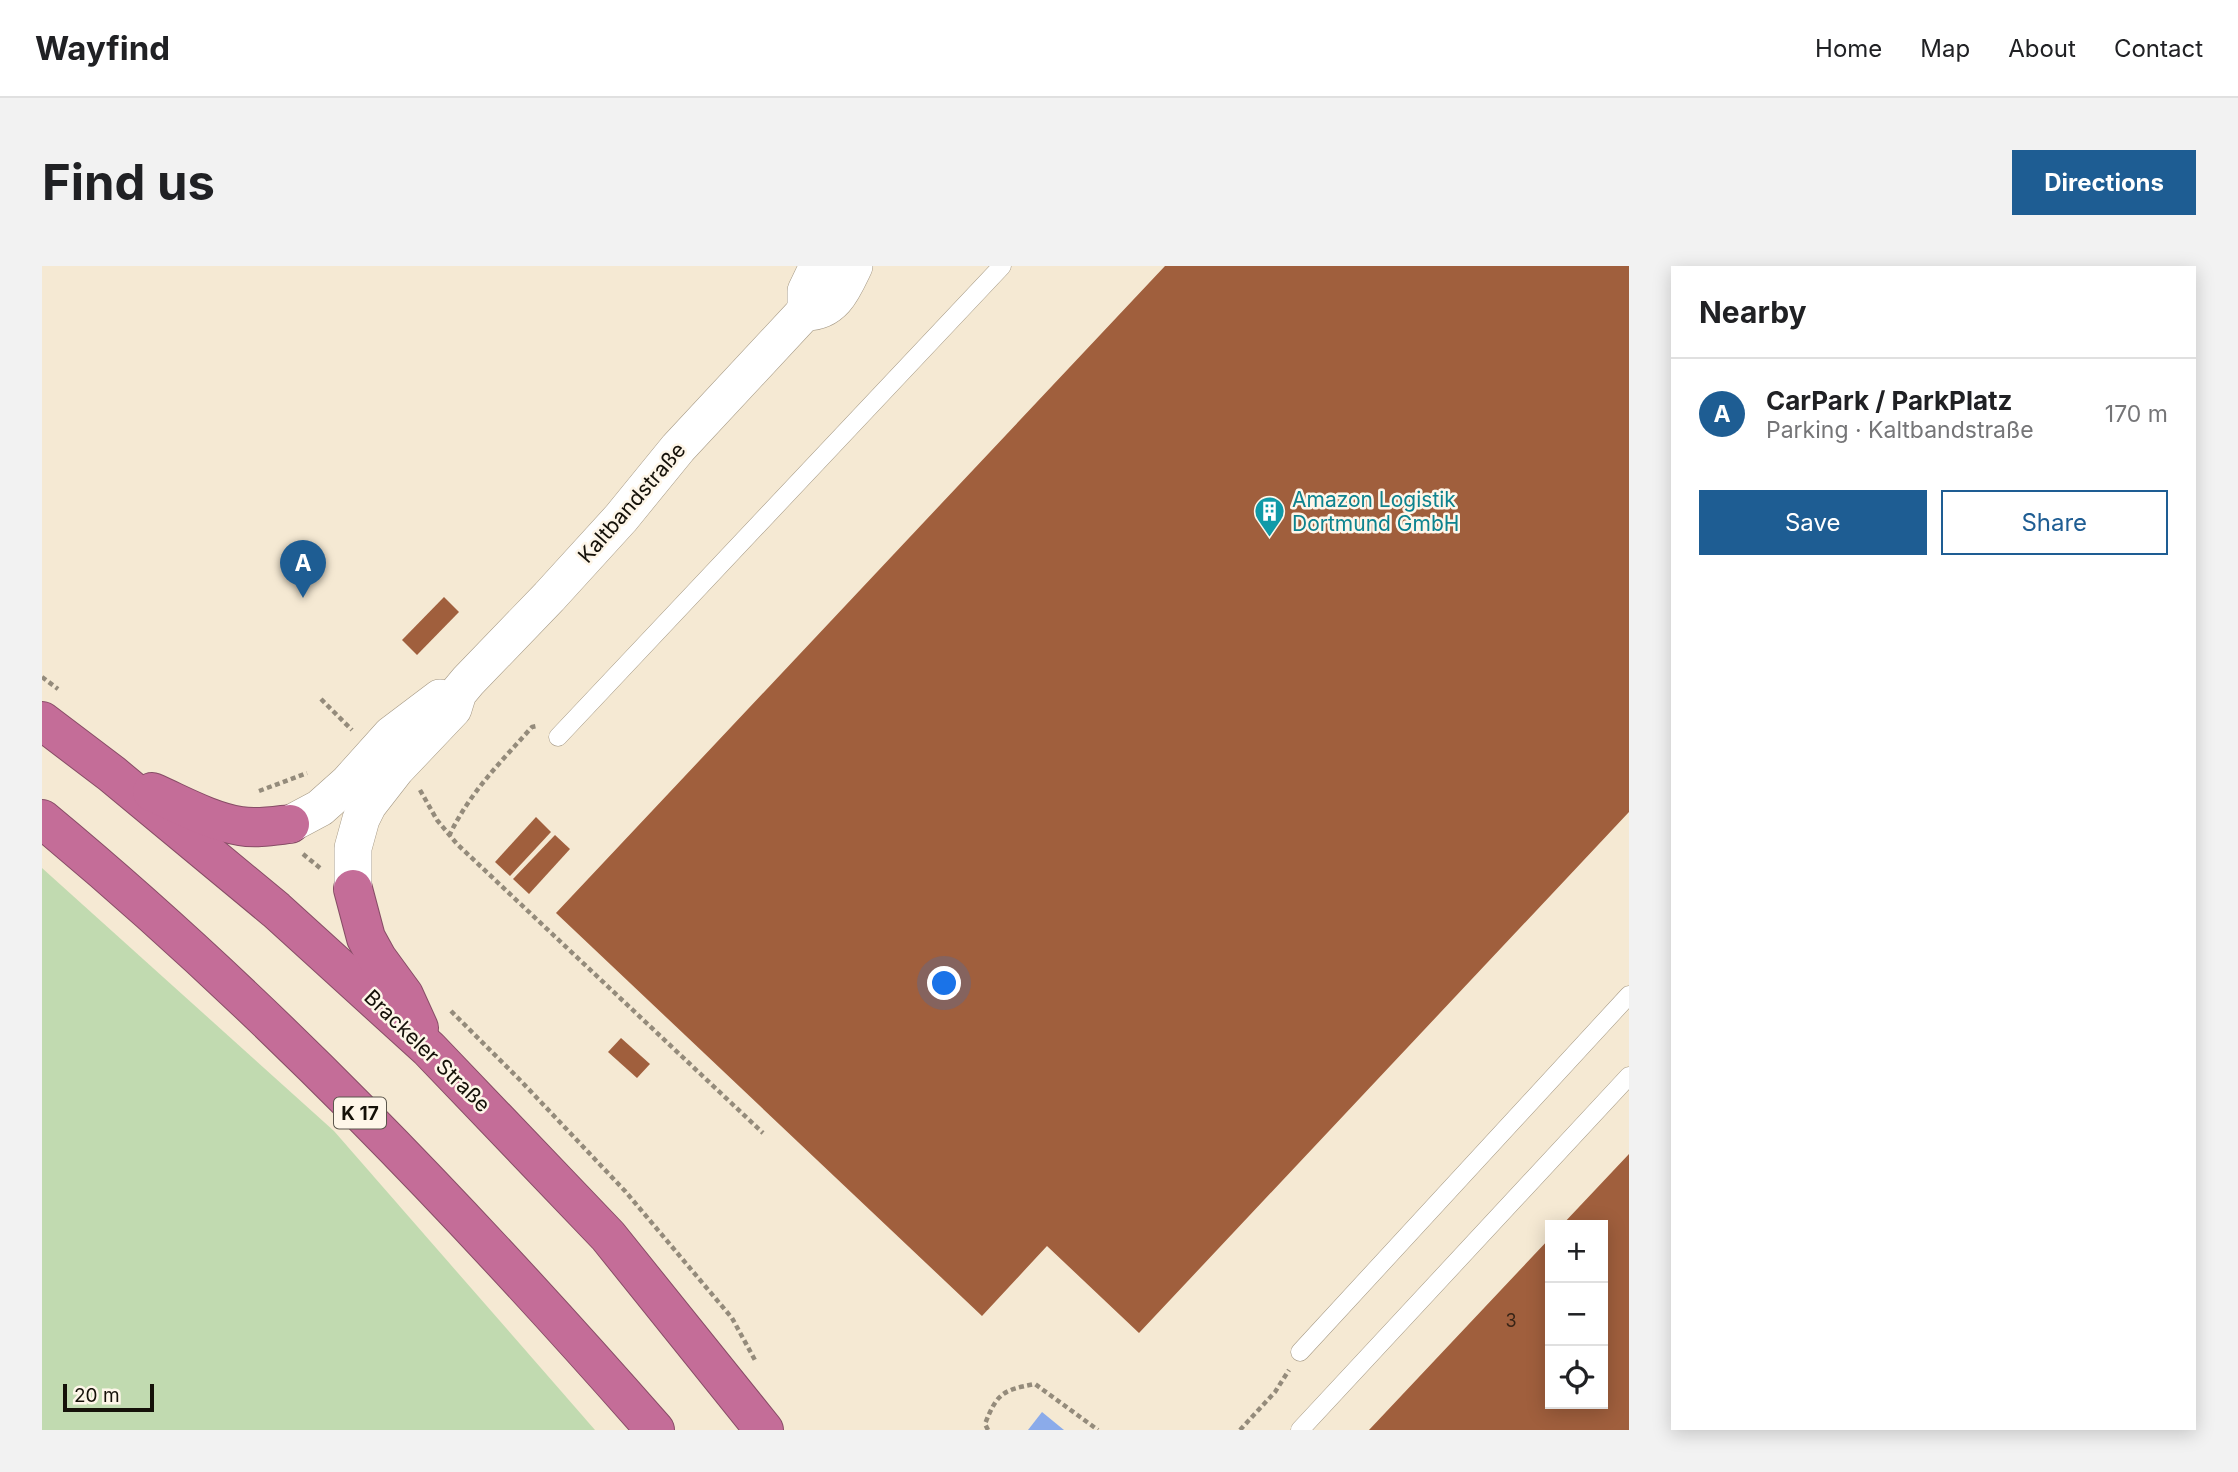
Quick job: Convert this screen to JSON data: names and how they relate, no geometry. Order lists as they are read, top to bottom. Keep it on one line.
{"streets":{"highway":["Brackeler Straße","K 17"],"street":["Kaltbandstraße"]},"places":{"building":["Amazon Logistik Dortmund GmbH"]},"house_numbers":["3"],"scale_bar":"20 m","page":{"header":"Wayfind","nav":["Home","Map","About","Contact"],"buttons":["Directions",["Save","Share"]],"title":"Find us","heading":"Nearby","list":[{"mark":"A","name":"CarPark / ParkPlatz","note":"Parking · Kaltbandstraße","value":"170 m"}],"pins":"A","map_buttons":["+","−"],"scale":"20 m"}}
